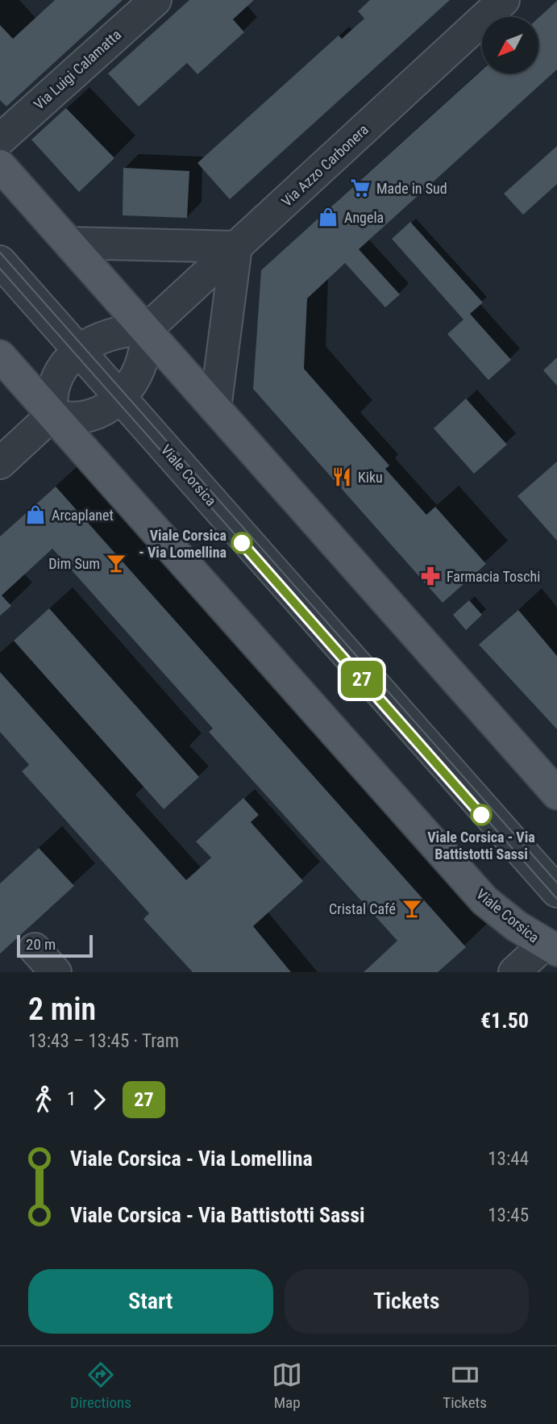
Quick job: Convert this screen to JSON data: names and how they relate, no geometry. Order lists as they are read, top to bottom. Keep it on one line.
{"streets":{"main road":["Viale Corsica"],"street":["Via Luigi Calamatta","Via Azzo Carbonera"]},"places":{"supermarket":["Made in Sud"],"shop":["Angela","Arcaplanet"],"restaurant":["Kiku"],"other":["Viale Corsica - Via Lomellina","Viale Corsica - Via Battistotti Sassi"],"bar":["Dim Sum","Cristal Café"],"pharmacy":["Farmacia Toschi"]},"lines":["tram line 27"],"scale_bar":"20 m","north":"bottom left","page":{"on_map":"27","scale":"20 m","heading":["2 min","13:43 – 13:45 · Tram","€1.50"],"legs":["1","27"],"list":[{"name":"Viale Corsica - Via Lomellina","value":"13:44"},{"name":"Viale Corsica - Via Battistotti Sassi","value":"13:45"}],"buttons":["Start","Tickets"],"tabs":["Directions","Map","Tickets"]}}
